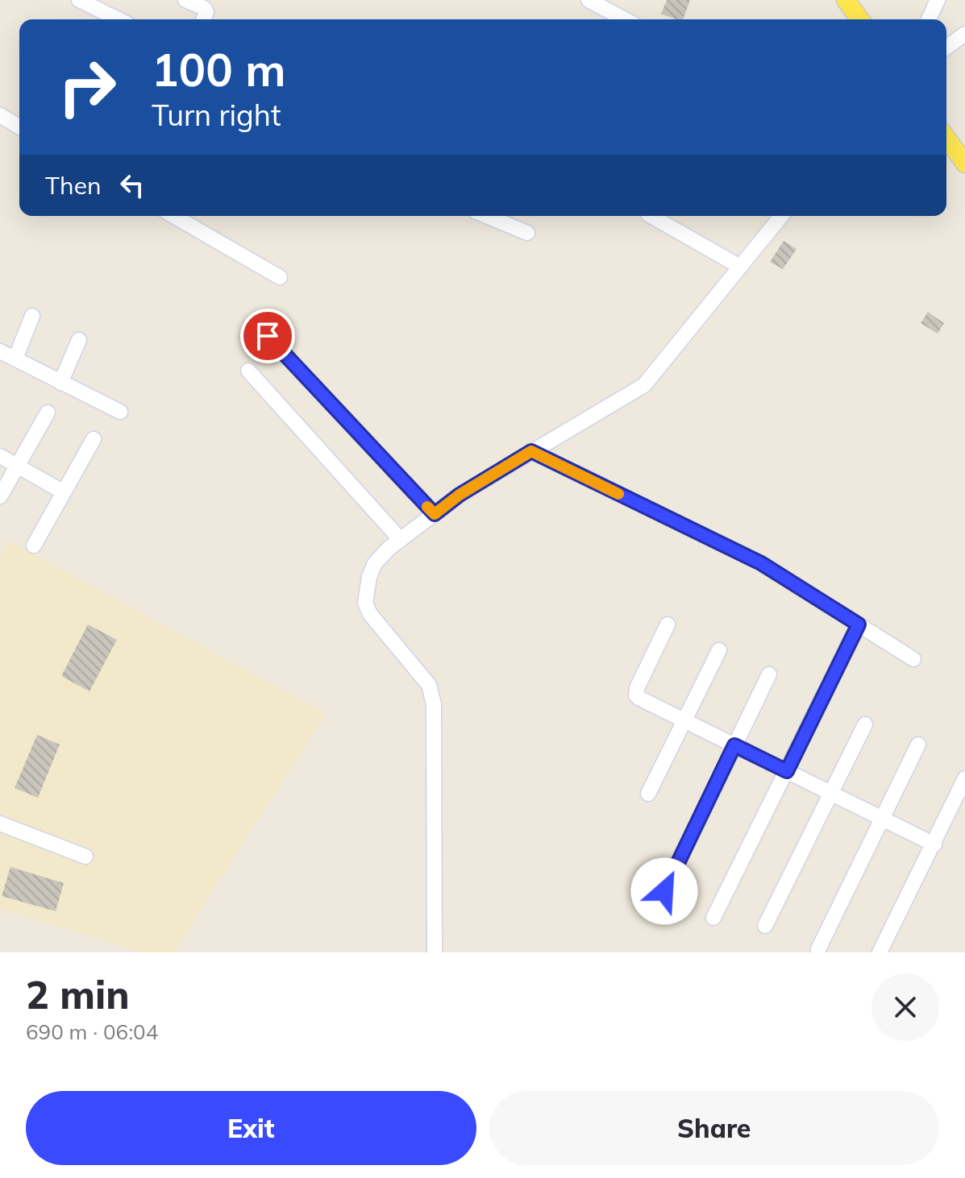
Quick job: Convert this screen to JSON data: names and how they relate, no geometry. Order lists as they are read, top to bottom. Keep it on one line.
{"page":{"turn":["100 m","Turn right"],"then":"Then","heading":["2 min","690 m · 06:04"],"buttons":["Exit","Share"]}}
